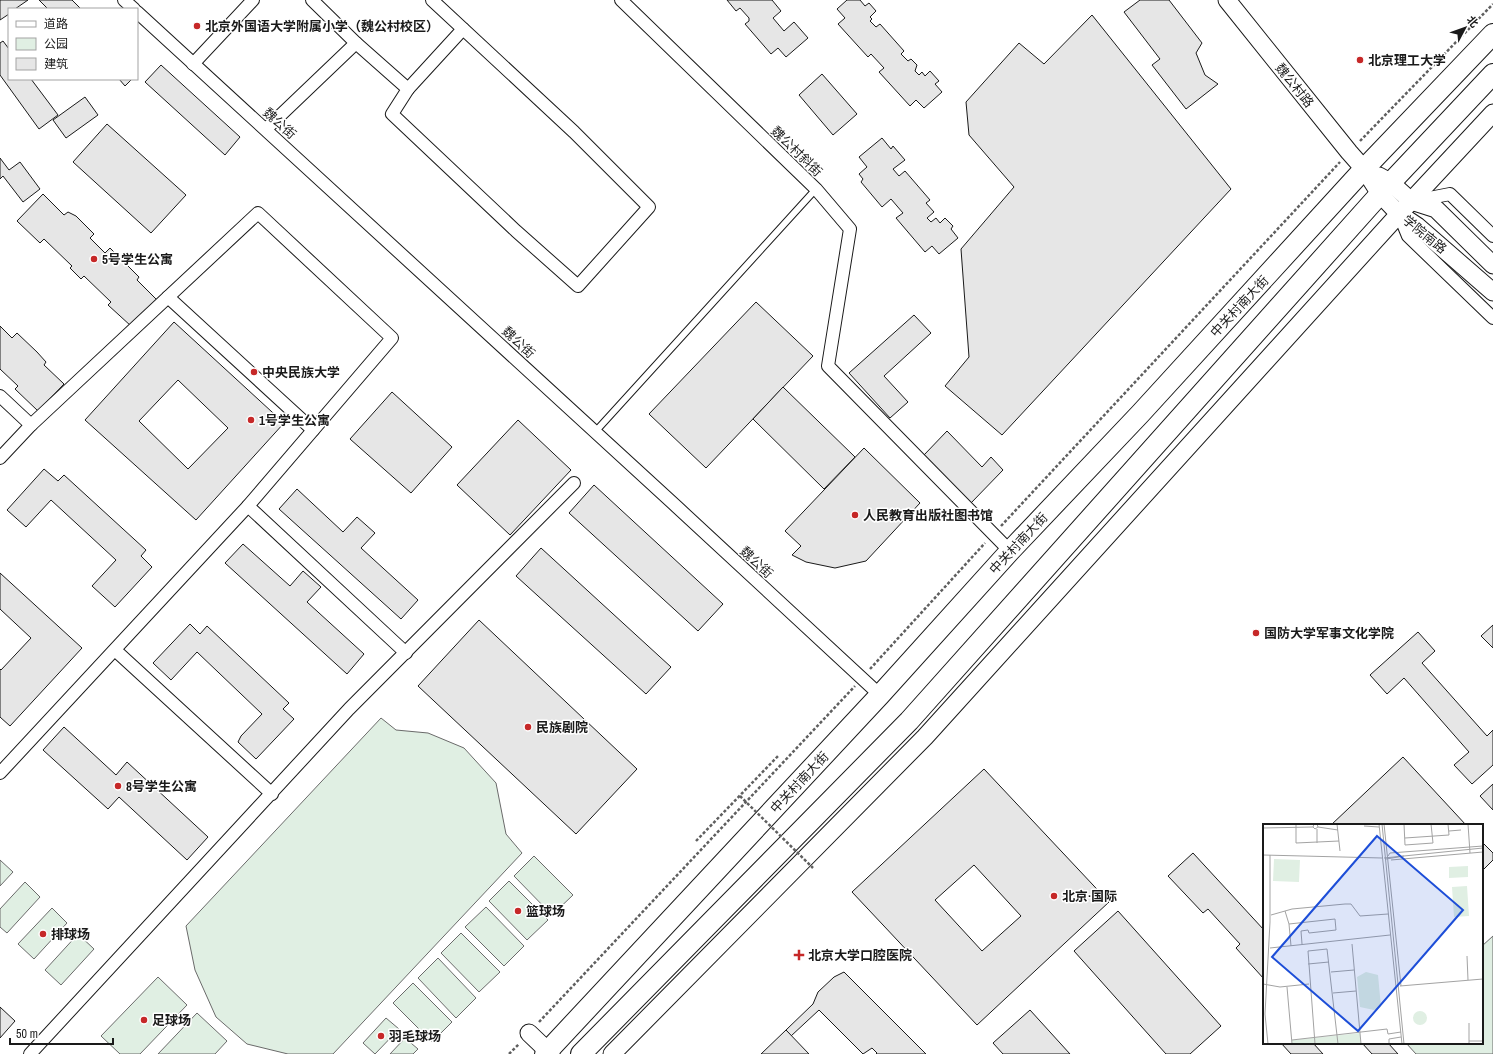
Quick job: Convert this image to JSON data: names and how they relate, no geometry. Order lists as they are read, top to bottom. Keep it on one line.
{"streets":{"main road":["中关村南大街"],"street":["魏公村路","魏公街","魏公村斜街","学院南路"]},"crossings":[["魏公村路","中关村南大街"],["魏公街","中关村南大街"],["魏公村斜街","中关村南大街"]],"places":{"other":["北京外国语大学附属小学（魏公村校区）","北京理工大学","5号学生公寓","中央民族大学","1号学生公寓","人民教育出版社图书馆","国防大学军事文化学院","民族剧院","8号学生公寓","北京·国际","篮球场","排球场","足球场","羽毛球场"],"health":["北京大学口腔医院"]},"legend":["道路","公园","建筑"],"scale_bar":"50 m","north":"top right"}
